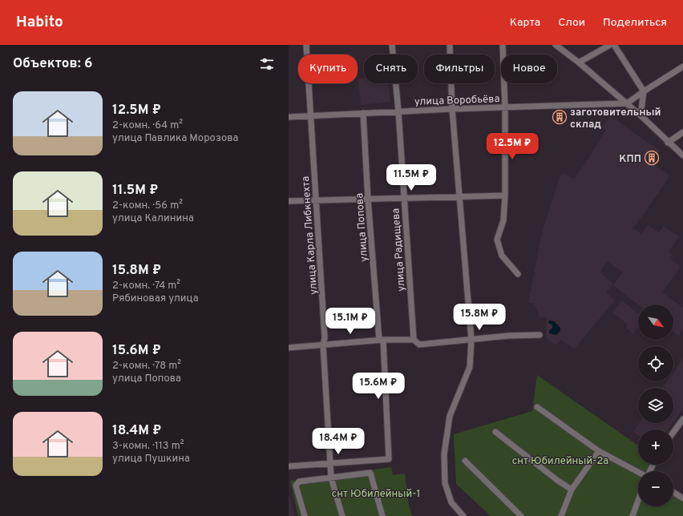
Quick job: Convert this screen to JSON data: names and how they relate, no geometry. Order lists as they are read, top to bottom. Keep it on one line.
{"streets":{"street":["улица Воробьёва","улица Попова","улица Карла Либкнехта","улица Радищева"]},"crossings":[["улица Воробьёва","улица Попова"],["улица Воробьёва","улица Карла Либкнехта"],["улица Воробьёва","улица Радищева"],["улица Попова","улица Карла Либкнехта"]],"parks":["снт Юбилейный-2а","снт Юбилейный-1"],"places":{"building":["заготовительный склад","КПП"]},"north":"bottom right","page":{"header":"Habito","nav":["Карта","Слои","Поделиться"],"heading":"Объектов: 6","chip":["Купить","Снять","Фильтры","Новое"],"list":[{"name":"12.5M ₽","note":"2-комн. · 64 m² · улица Павлика Морозова"},{"name":"11.5M ₽","note":"2-комн. · 56 m² · улица Калинина"},{"name":"15.8M ₽","note":"2-комн. · 74 m² · Рябиновая улица"},{"name":"15.6M ₽","note":"2-комн. · 78 m² · улица Попова"},{"name":"18.4M ₽","note":"3-комн. · 113 m² · улица Пушкина"}],"price":["12.5M ₽","11.5M ₽","15.8M ₽","15.1M ₽","15.6M ₽","18.4M ₽"],"map_buttons":["+","−"]}}
